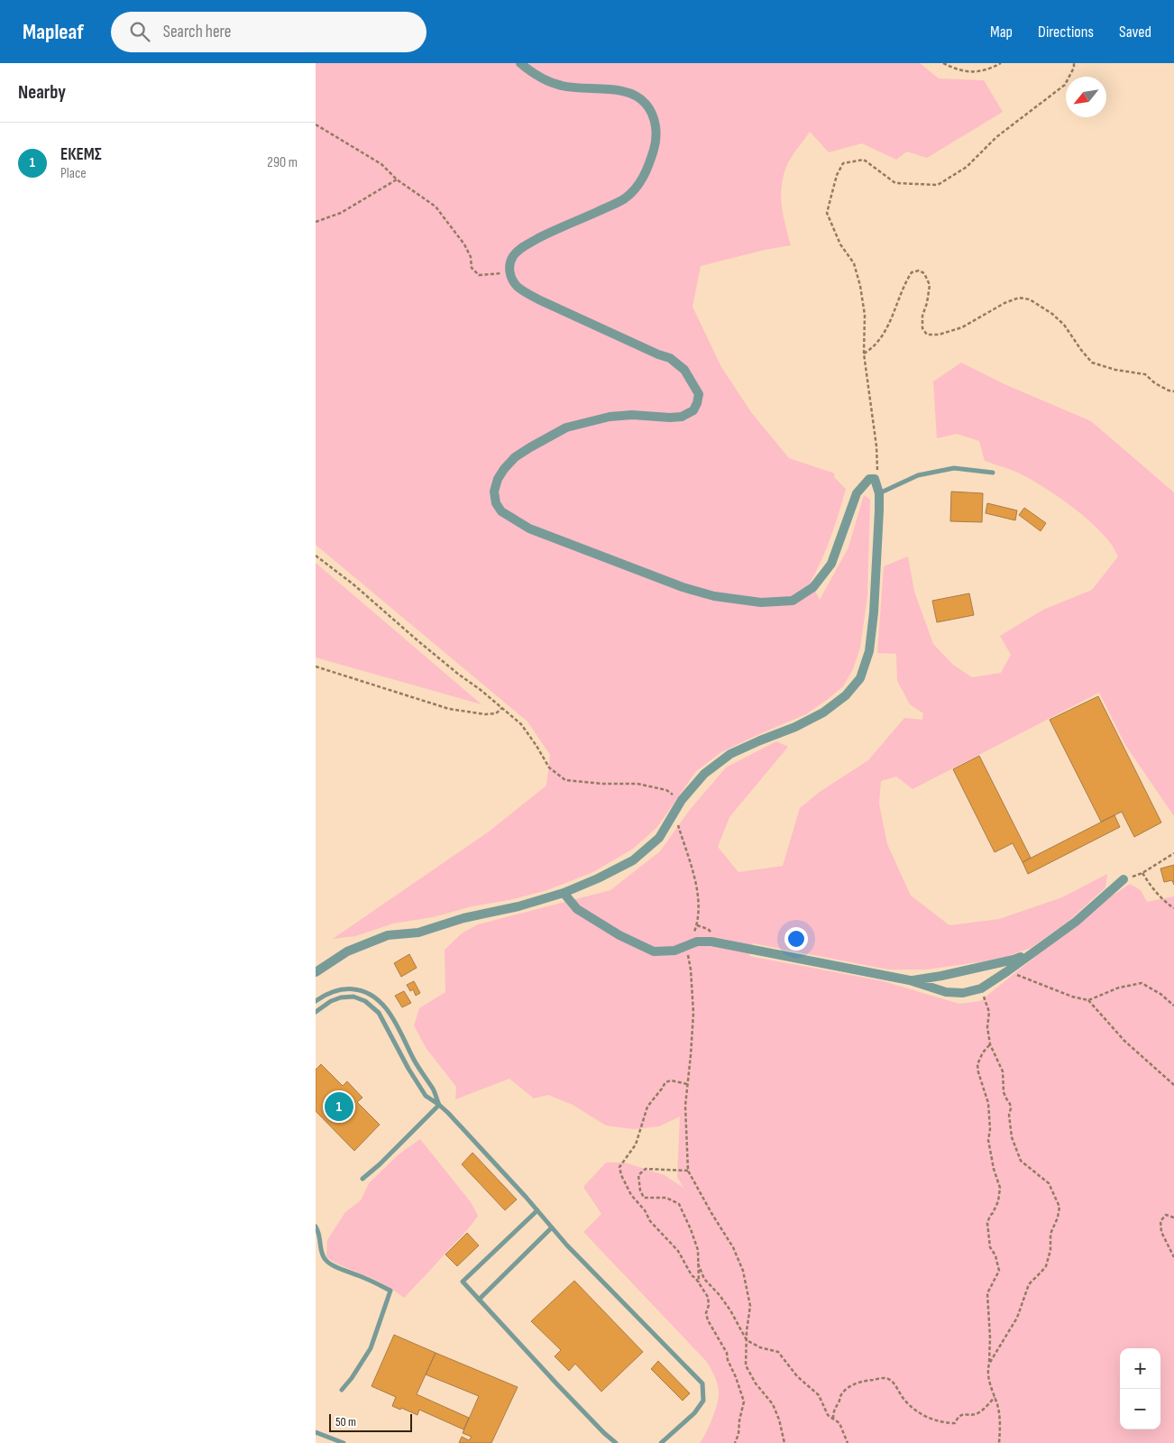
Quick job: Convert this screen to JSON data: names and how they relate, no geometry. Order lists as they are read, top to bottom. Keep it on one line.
{"scale_bar":"50 m","north":"bottom left","page":{"header":"Mapleaf","search":"Search here","nav":["Map","Directions","Saved"],"heading":"Nearby","list":[{"mark":"1","name":"ΕΚΕΜΣ","note":"Place","value":"290 m"}],"pins":"1","map_buttons":["+","−"],"scale":"50 m"}}
